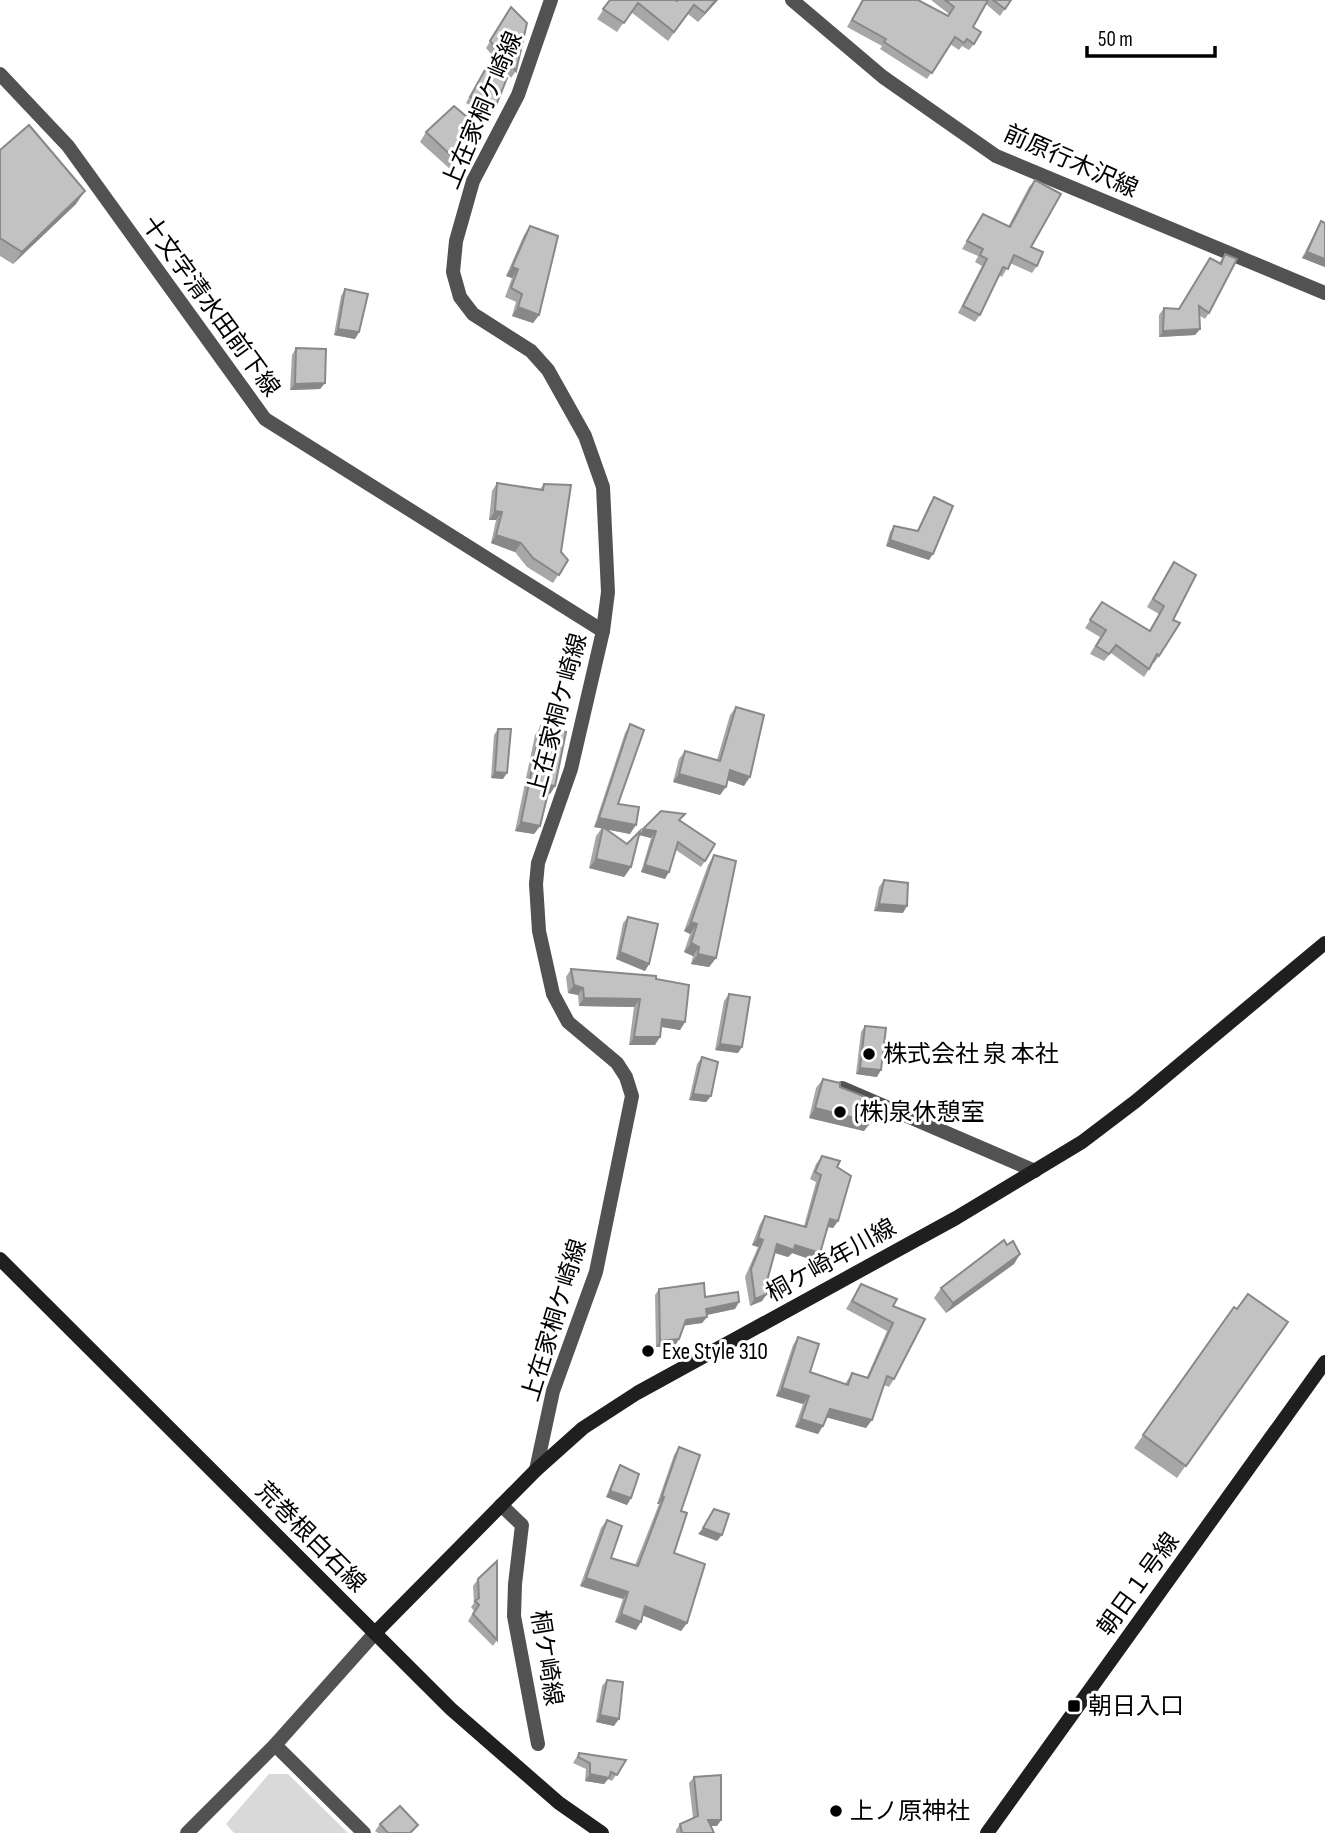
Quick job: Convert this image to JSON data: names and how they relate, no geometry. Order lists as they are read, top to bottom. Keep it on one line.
{"streets":{"street":["上在家桐ケ崎線","前原行木沢線","十文字清水田前下線","桐ケ崎年川線","荒巻根白石線","朝日１号線","桐ケ崎線"]},"crossings":[["上在家桐ケ崎線","十文字清水田前下線"],["上在家桐ケ崎線","桐ケ崎年川線"],["桐ケ崎年川線","荒巻根白石線"],["桐ケ崎年川線","桐ケ崎線"]],"places":{"other":["株式会社 泉 本社","(株)泉休憩室","Exe Style 310","上ノ原神社"],"transit":["朝日入口"]},"scale_bar":"50 m"}
